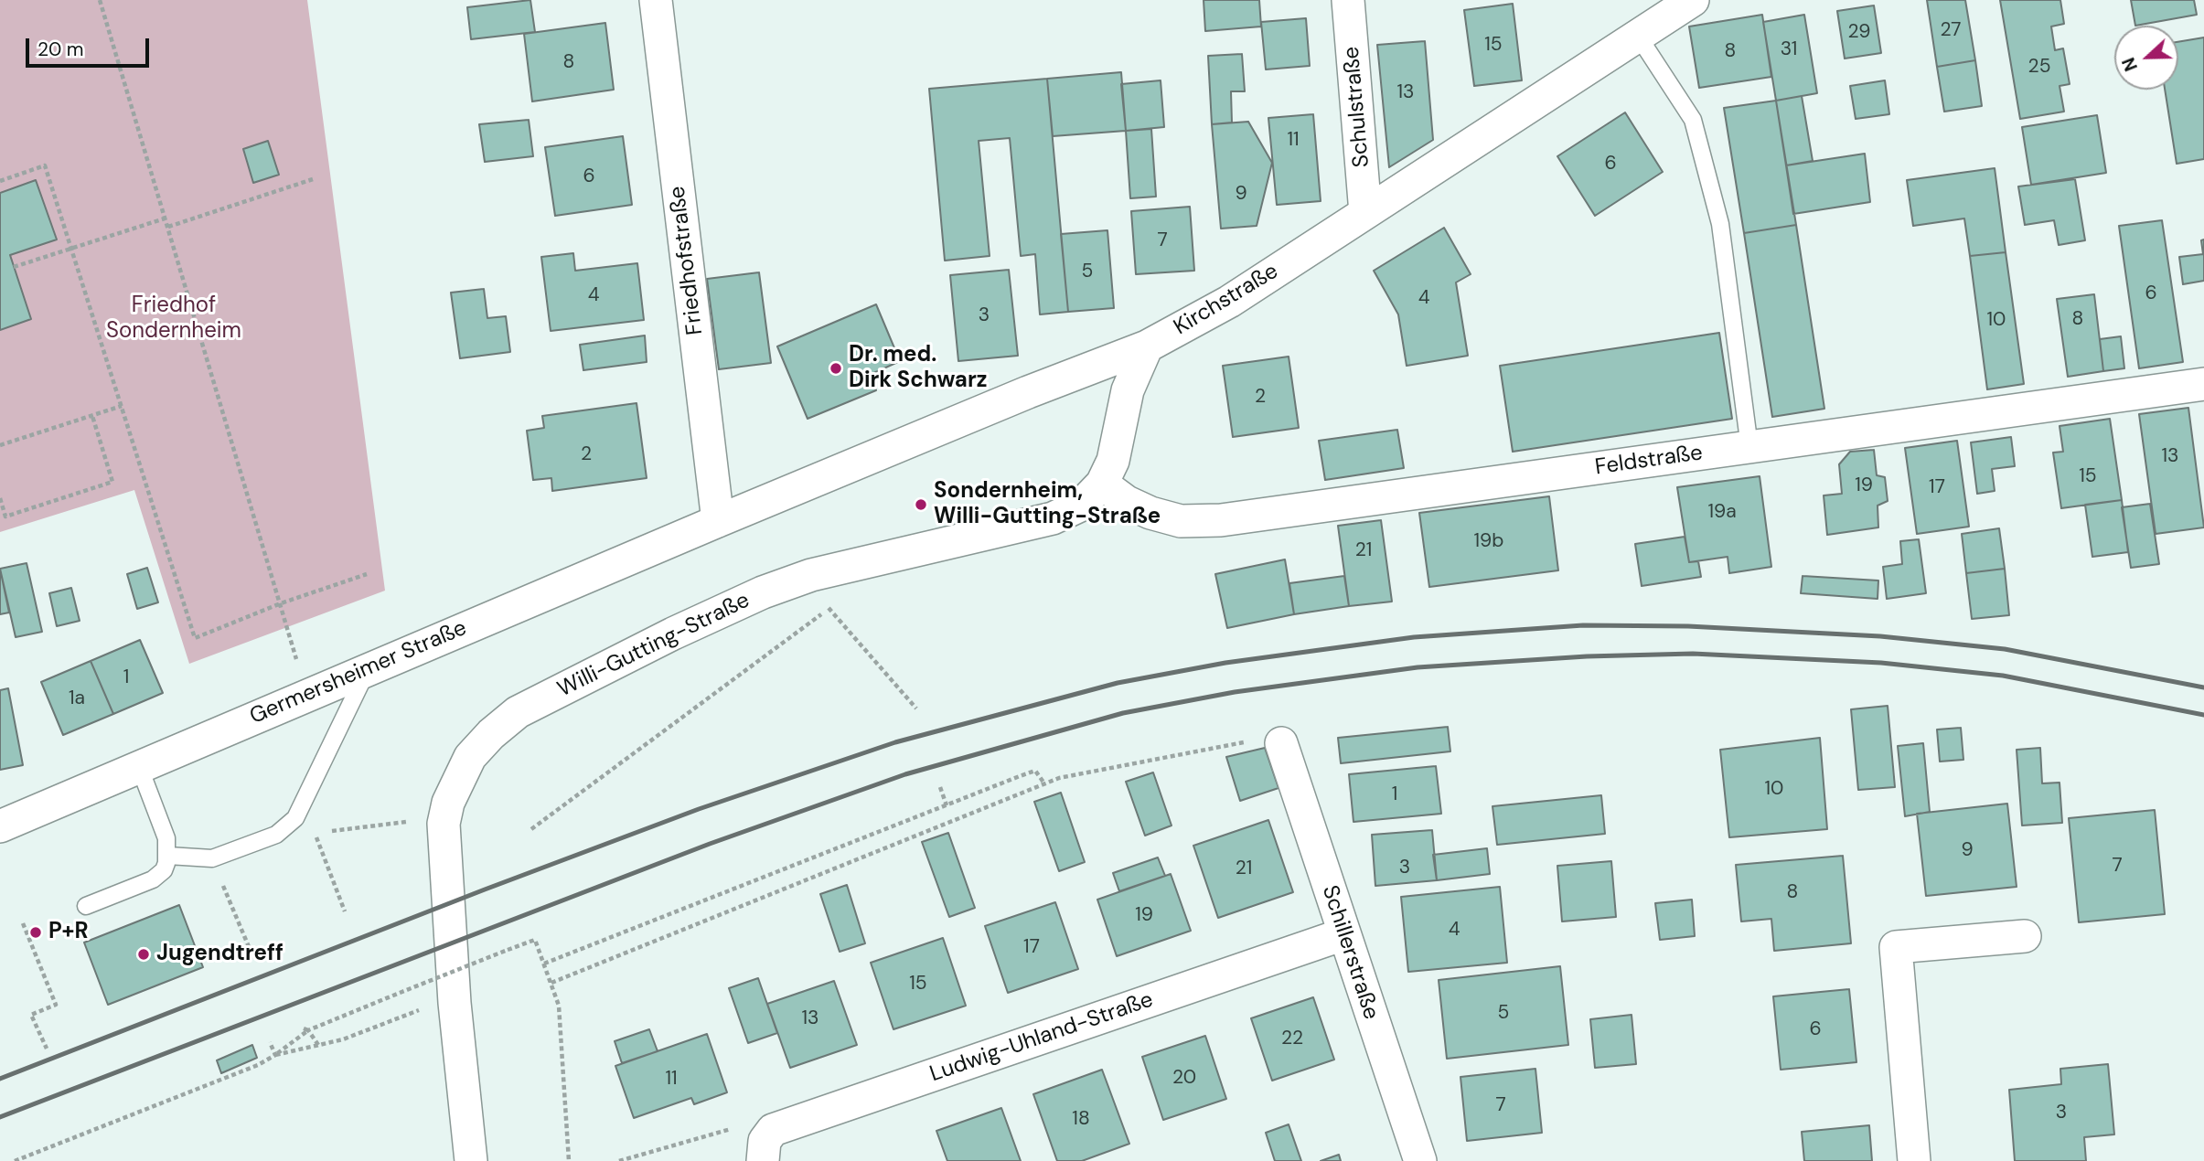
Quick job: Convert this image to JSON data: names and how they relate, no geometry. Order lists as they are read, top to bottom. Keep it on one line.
{"streets":{"street":["Schulstraße","Friedhofstraße","Kirchstraße","Feldstraße","Willi-Gutting-Straße","Germersheimer Straße","Schillerstraße","Ludwig-Uhland-Straße"]},"crossings":[["Schulstraße","Kirchstraße"],["Friedhofstraße","Kirchstraße"],["Friedhofstraße","Germersheimer Straße"],["Kirchstraße","Willi-Gutting-Straße"],["Kirchstraße","Germersheimer Straße"],["Feldstraße","Willi-Gutting-Straße"],["Schillerstraße","Ludwig-Uhland-Straße"]],"parks":["Friedhof Sondernheim"],"places":["Dr. med. Dirk Schwarz","Sondernheim, Willi-Gutting-Straße","P+R","Jugendtreff"],"house_numbers":["27","29","15","31","8","8","25","13","11","6","6","9","7","5","6","4","4","3","8","10","2","2","13","15","19","17","19a","19b","21","1","1a","10","1","9","7","3","21","8","19","4","17","15","5","13","6","22","20","11","7","3","18"],"scale_bar":"20 m","north":"left"}
